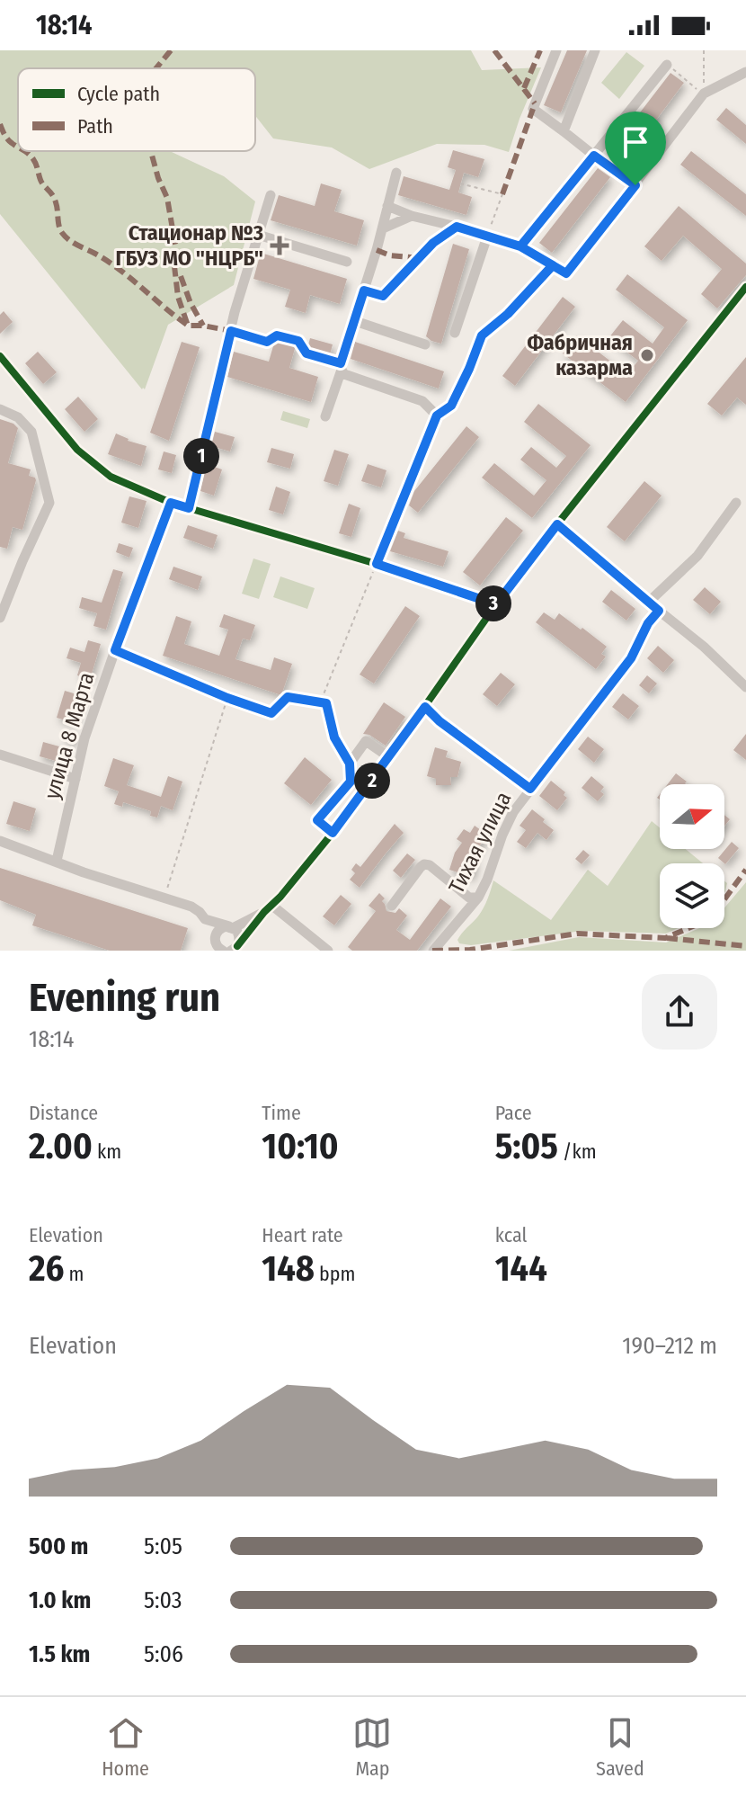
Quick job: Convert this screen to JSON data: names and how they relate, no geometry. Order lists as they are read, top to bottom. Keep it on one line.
{"streets":{"street":["улица 8 Марта","Тихая улица"]},"places":{"health":["Стационар №3 ГБУЗ МО \"НЦРБ\""],"other":["Фабричная казарма"]},"legend":["Cycle path","Path"],"north":"right","page":{"status":"18:14","pins":["1","3","2"],"heading":["Evening run","18:14"],"stats":[["Distance","2.00 km"],["Time","10:10"],["Pace","5:05 /km"],["Elevation","26 m"],["Heart rate","148 bpm"],["kcal","144"]],"chart":["Elevation","190–212 m"],"list":[{"name":"500 m","note":"5:05"},{"name":"1.0 km","note":"5:03"},{"name":"1.5 km","note":"5:06"}],"tabs":["Home","Map","Saved"]}}
